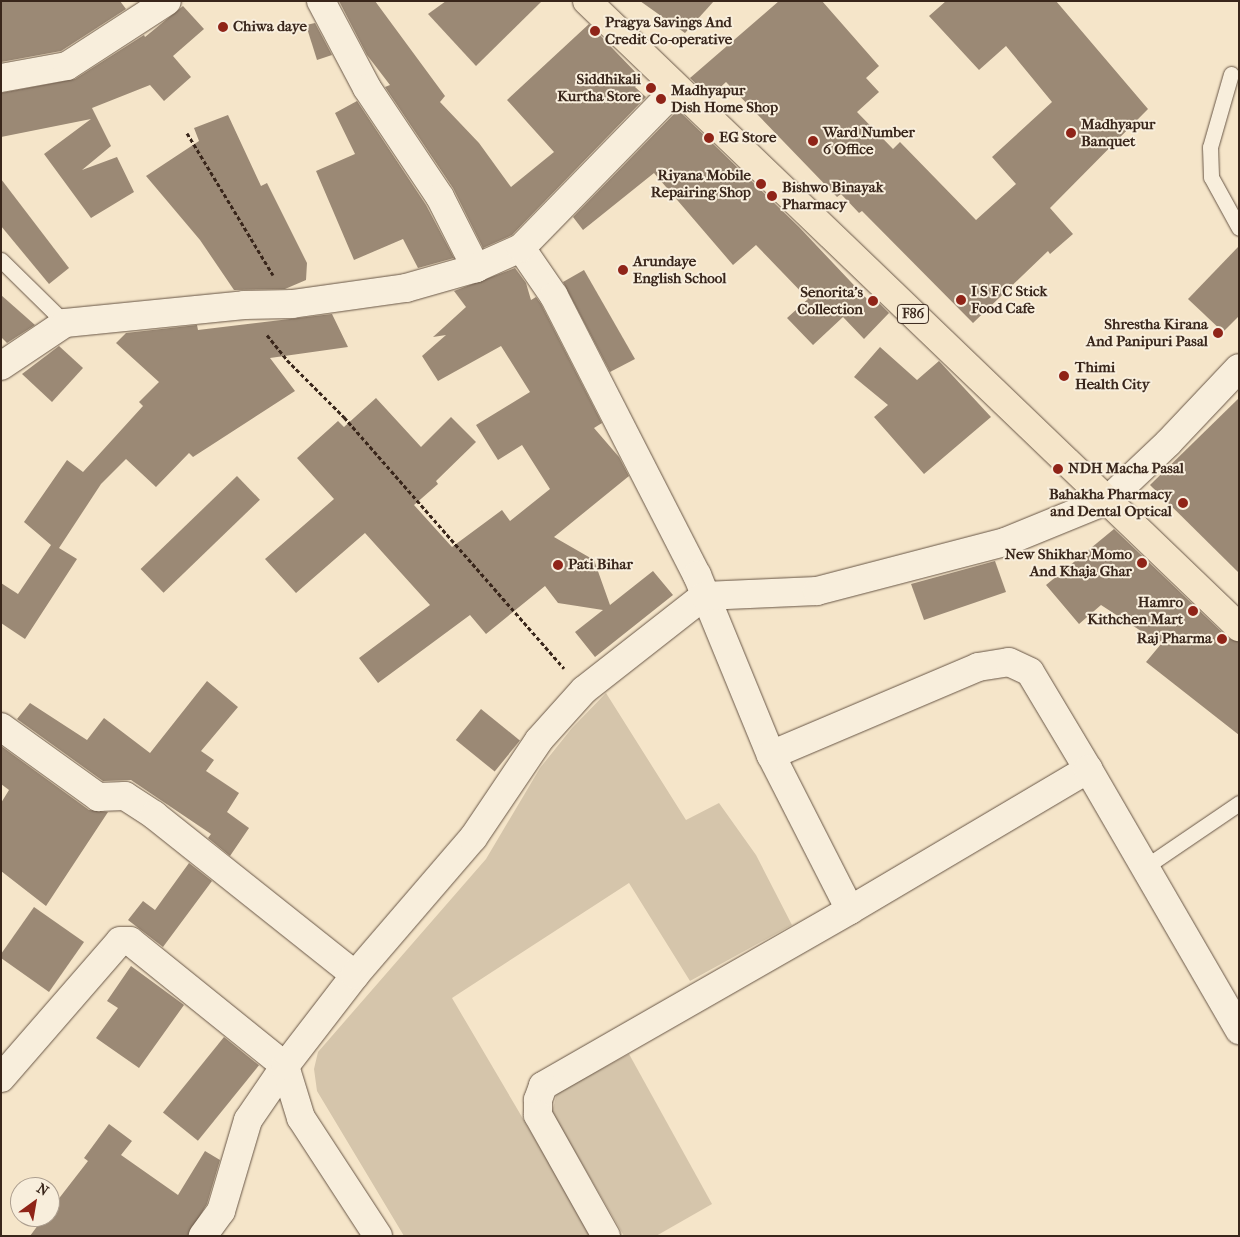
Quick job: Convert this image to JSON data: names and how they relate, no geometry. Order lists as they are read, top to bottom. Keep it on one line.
{"streets":{"main road":["F86"]},"places":["Chiwa daye","Pragya Savings And Credit Co-operative","Siddhikali Kurtha Store","Madhyapur Dish Home Shop","Madhyapur Banquet","EG Store","Ward Number 6 Office","Riyana Mobile Repairing Shop","Bishwo Binayak Pharmacy","Arundaye English School","I S F C Stick Food Cafe","Senorita's Collection","Shrestha Kirana And Panipuri Pasal","Thimi Health City","NDH Macha Pasal","Bahakha Pharmacy and Dental Optical","New Shikhar Momo And Khaja Ghar","Pati Bihar","Hamro Kithchen Mart","Raj Pharma"],"north":"top right"}
